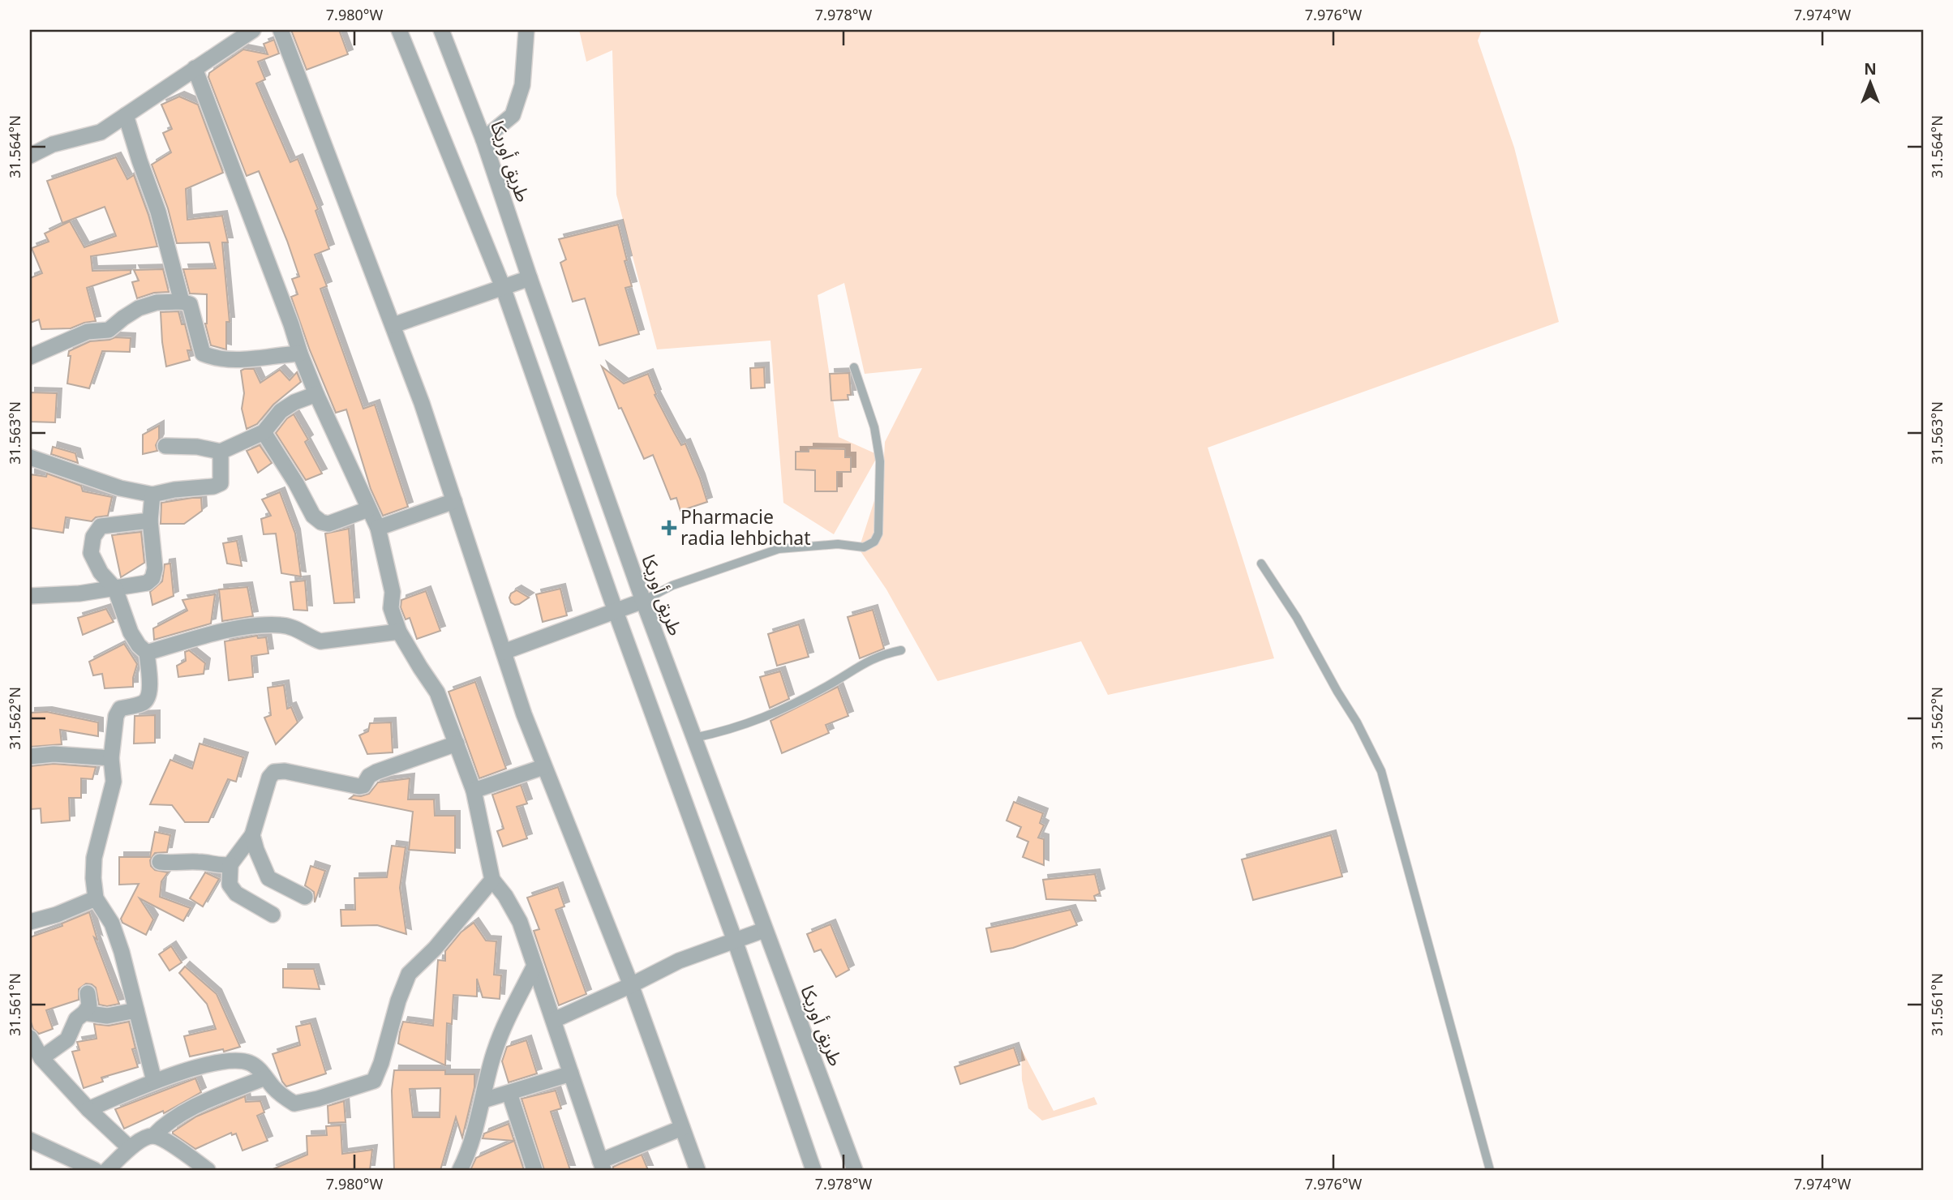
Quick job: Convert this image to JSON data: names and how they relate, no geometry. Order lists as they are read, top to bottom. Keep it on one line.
{"streets":{"street":["طريق أوريكا"]},"places":{"health":["Pharmacie radia lehbichat"]},"north":"top","coordinates":["7.980°W","7.978°W","7.976°W","7.974°W","31.564°N","31.563°N","31.562°N","31.561°N"]}
